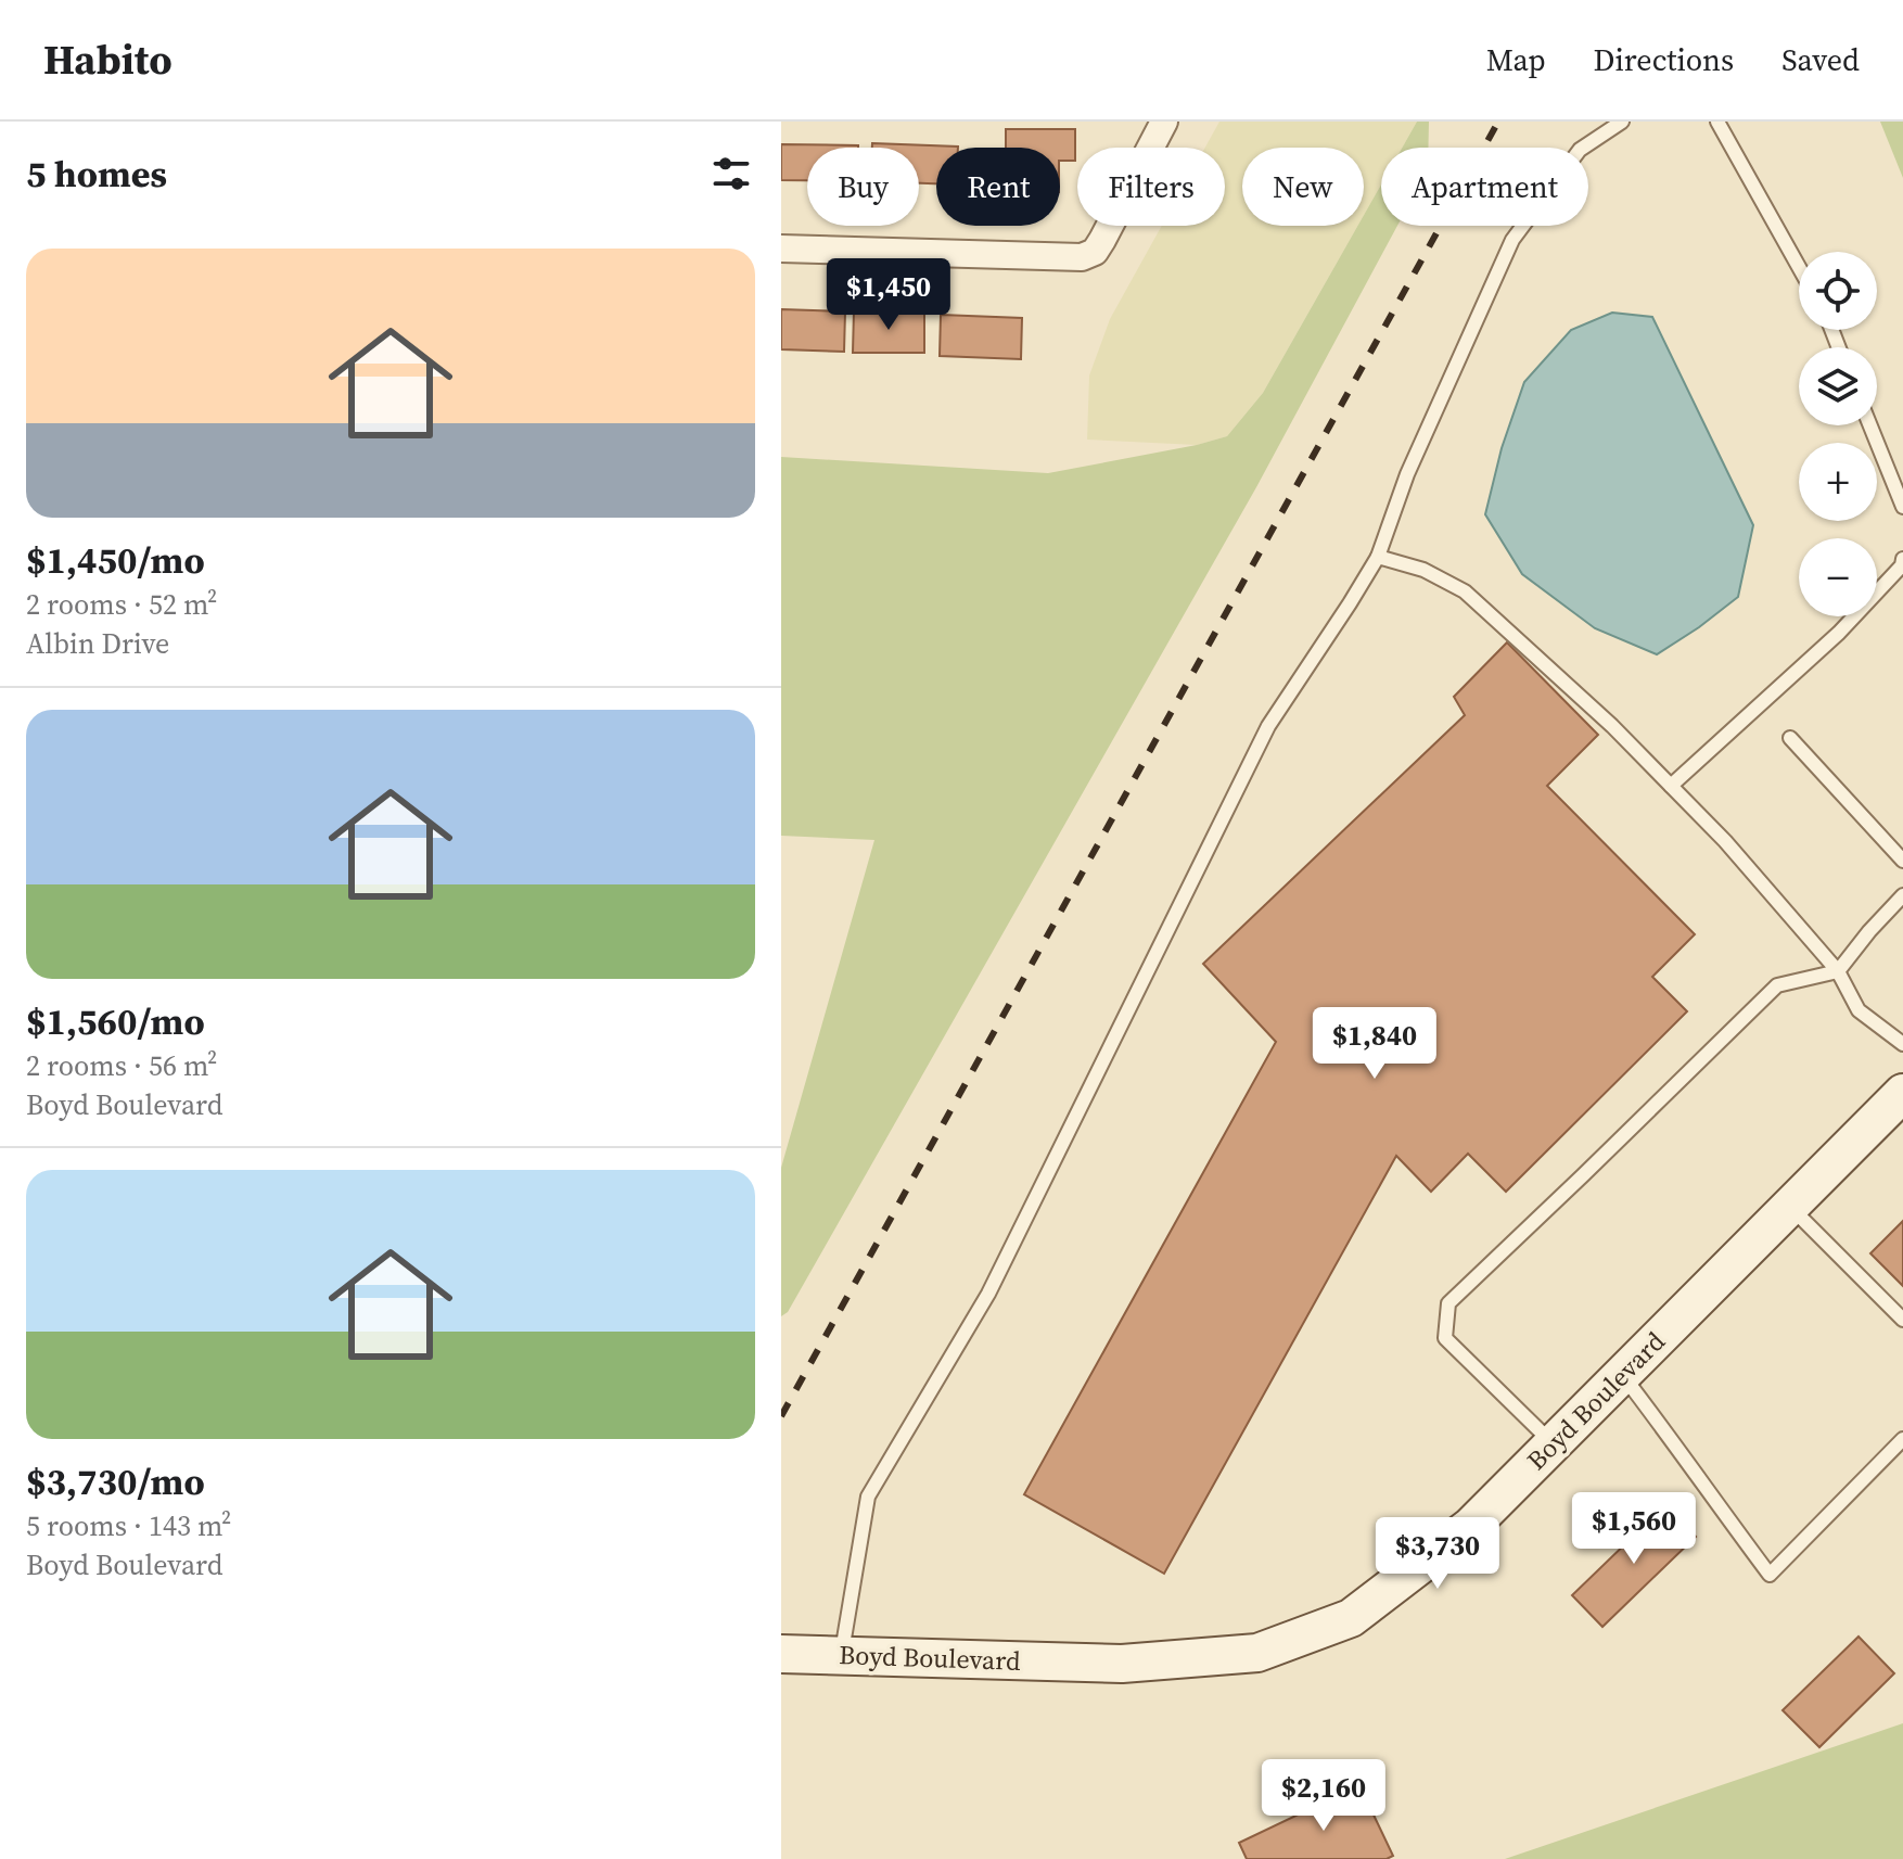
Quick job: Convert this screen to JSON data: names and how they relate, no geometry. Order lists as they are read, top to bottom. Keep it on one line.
{"streets":{"street":["Boyd Boulevard"]},"page":{"header":"Habito","nav":["Map","Directions","Saved"],"heading":"5 homes","chip":["Buy","Rent","Filters","New","Apartment"],"list":[{"name":"$1,450/mo","note":"2 rooms · 52 m² · Albin Drive"},{"name":"$1,560/mo","note":"2 rooms · 56 m² · Boyd Boulevard"},{"name":"$3,730/mo","note":"5 rooms · 143 m² · Boyd Boulevard"}],"map_buttons":["+","−"],"price":["$1,450","$1,840","$1,560","$3,730","$2,160"]}}
